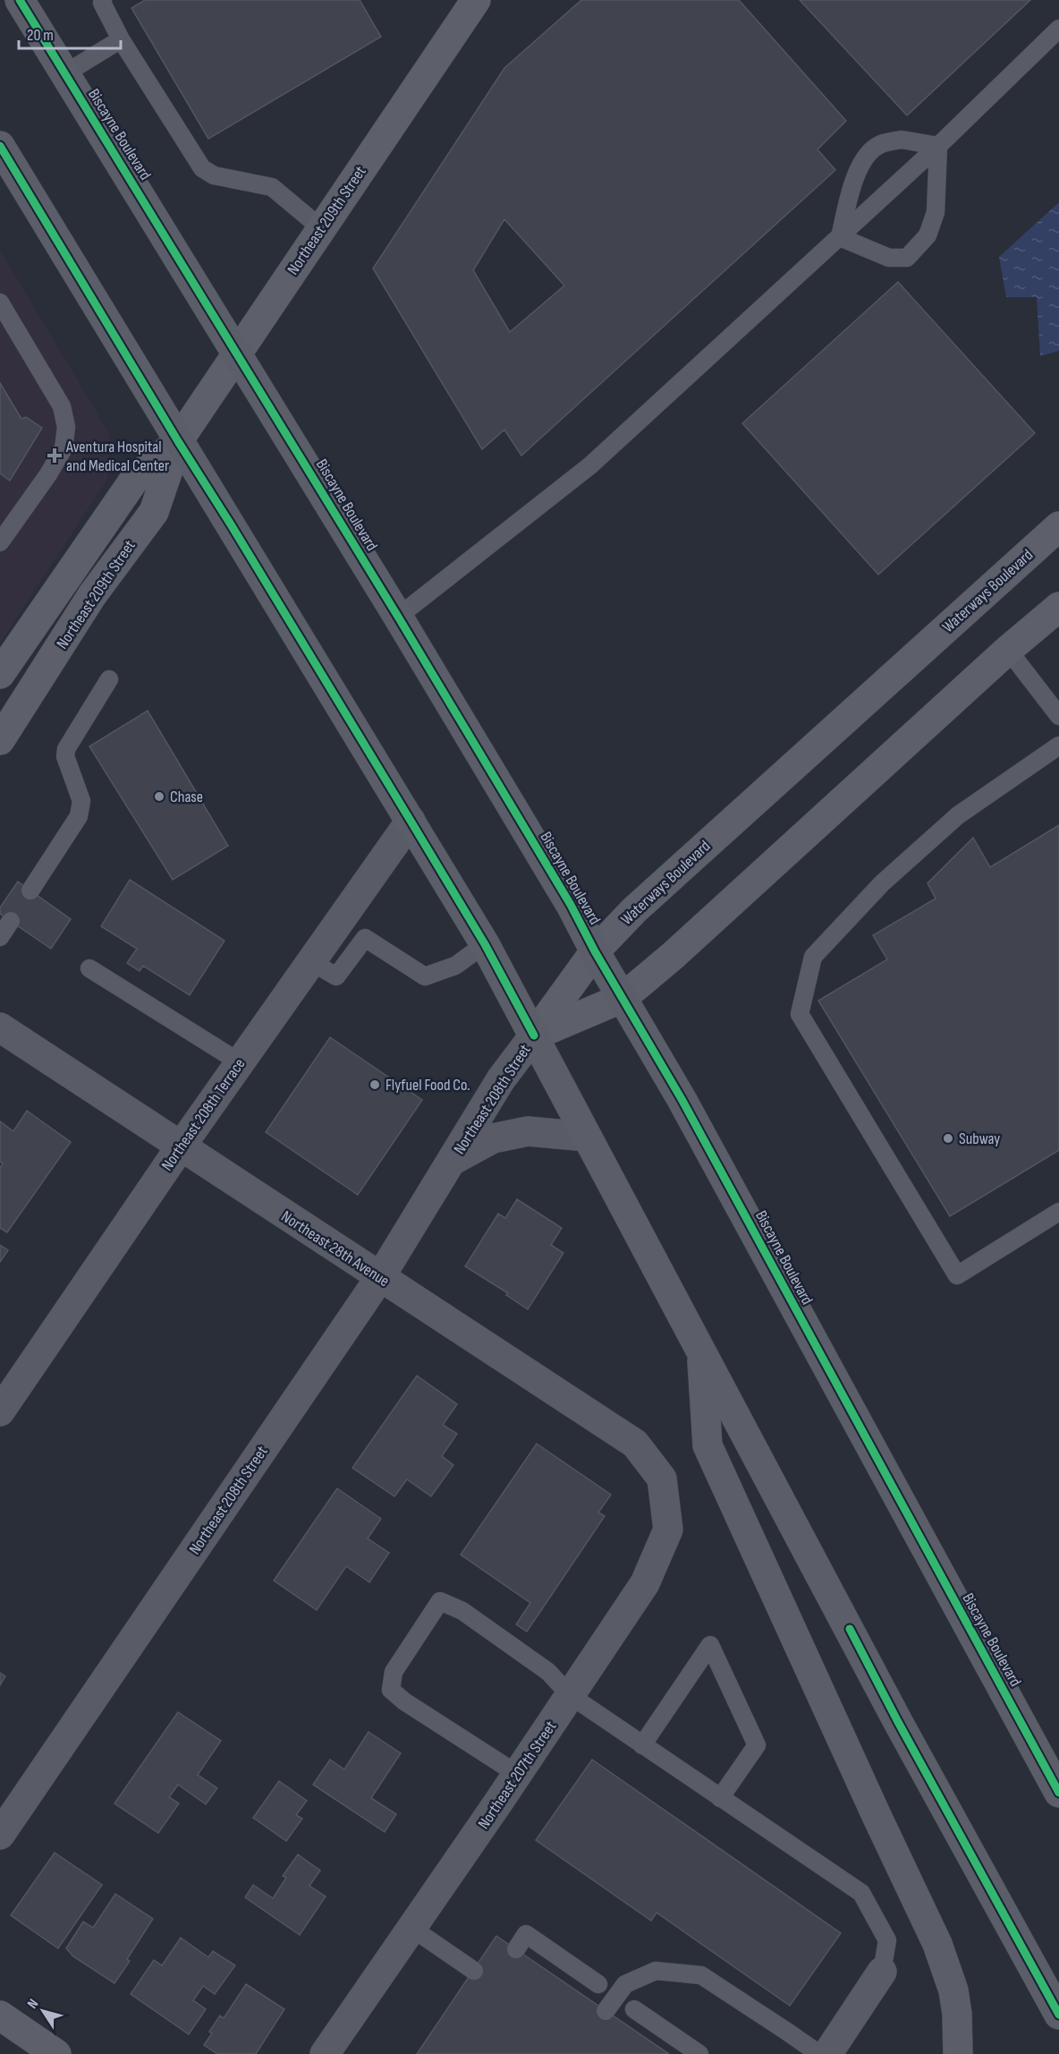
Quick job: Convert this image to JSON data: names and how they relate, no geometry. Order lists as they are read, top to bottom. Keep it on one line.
{"streets":{"main road":["Biscayne Boulevard"],"street":["Northeast 209th Street","Waterways Boulevard","Northeast 208th Street","Northeast 208th Terrace","Northeast 28th Avenue","Northeast 207th Street"]},"crossings":[["Biscayne Boulevard","Northeast 209th Street"],["Biscayne Boulevard","Waterways Boulevard"],["Waterways Boulevard","Northeast 208th Street"],["Northeast 208th Street","Northeast 28th Avenue"],["Northeast 208th Terrace","Northeast 28th Avenue"],["Northeast 28th Avenue","Northeast 207th Street"]],"places":{"health":["Aventura Hospital and Medical Center"],"other":["Chase","Flyfuel Food Co.","Subway"]},"scale_bar":"20 m","north":"top left"}
